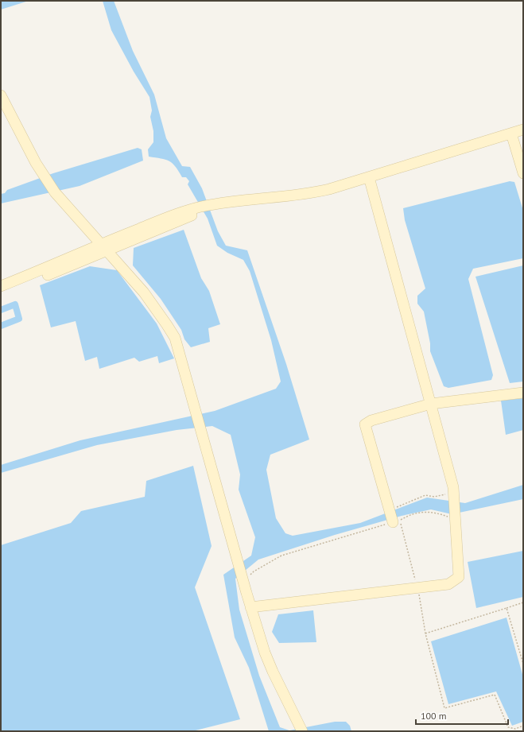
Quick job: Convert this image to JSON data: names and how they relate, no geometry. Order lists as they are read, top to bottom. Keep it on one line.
{"scale_bar":"100 m"}
